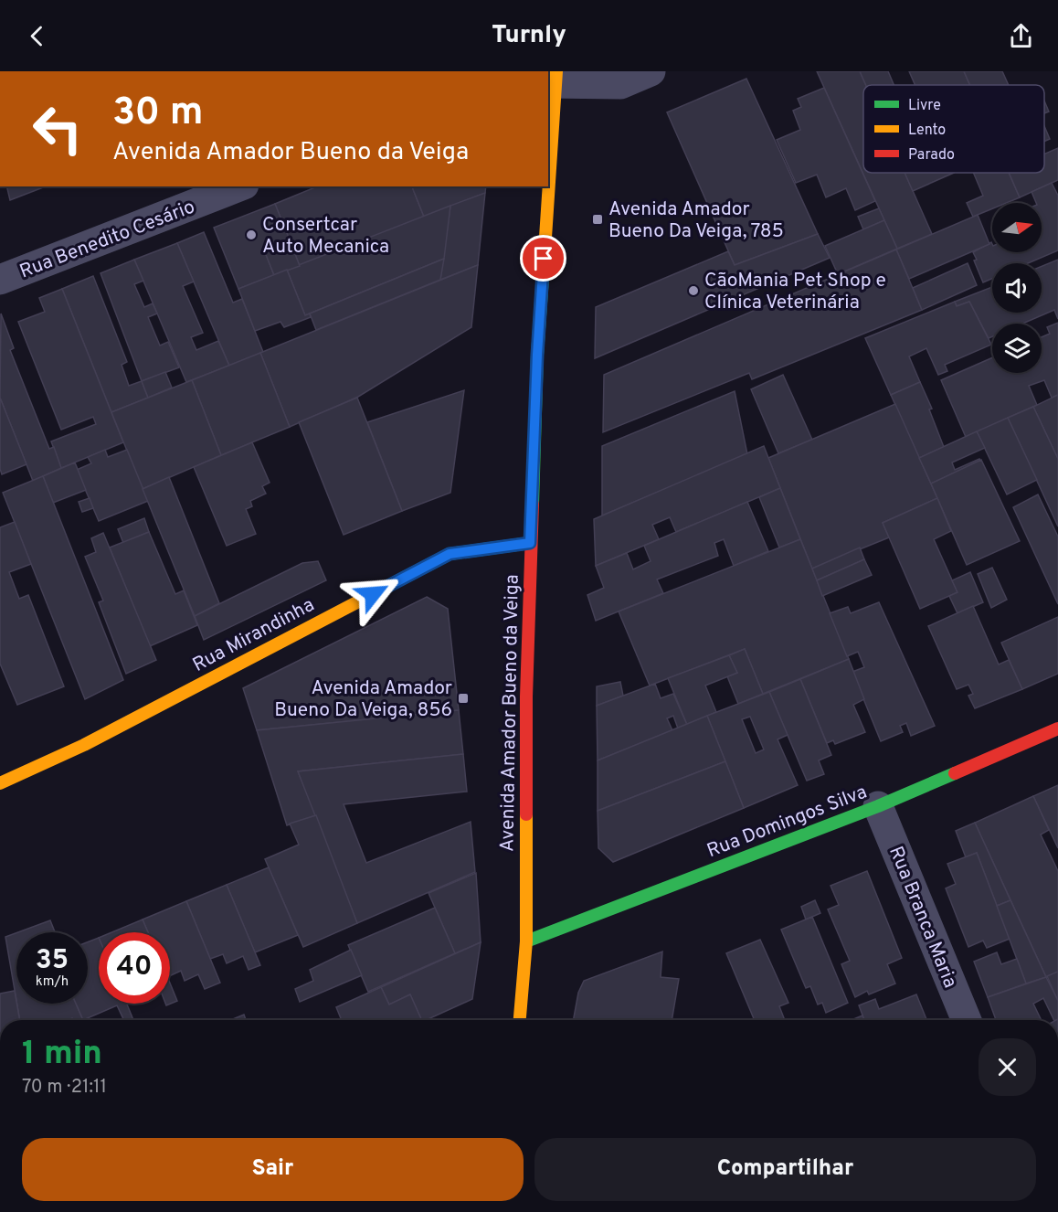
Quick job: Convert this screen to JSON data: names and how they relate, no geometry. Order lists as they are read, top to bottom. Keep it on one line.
{"streets":{"street":["Rua Benedito Cesário","Rua Mirandinha","Avenida Amador Bueno da Veiga","Rua Domingos Silva","Rua Branca Maria"]},"crossings":[["Rua Mirandinha","Avenida Amador Bueno da Veiga"],["Avenida Amador Bueno da Veiga","Rua Domingos Silva"],["Rua Domingos Silva","Rua Branca Maria"]],"places":{"transit":["Avenida Amador Bueno Da Veiga, 785","Avenida Amador Bueno Da Veiga, 856"],"other":["Consertcar Auto Mecanica","CãoMania Pet Shop e Clínica Veterinária"]},"legend":["Livre","Lento","Parado"],"north":"right","page":{"header":"Turnly","turn":["30 m","Avenida Amador Bueno da Veiga"],"speed":"35 km/h","limit":"40","heading":["1 min","70 m · 21:11"],"buttons":["Sair","Compartilhar"]}}
